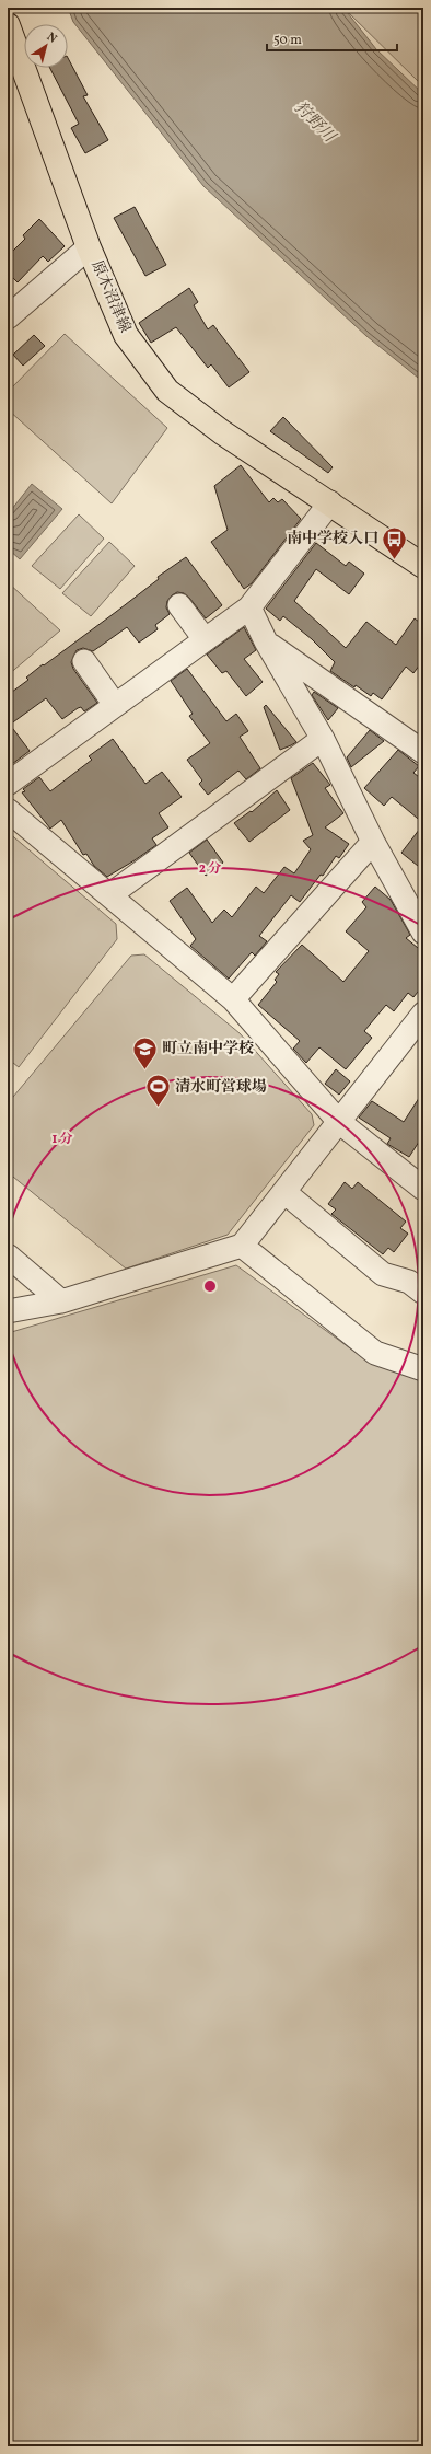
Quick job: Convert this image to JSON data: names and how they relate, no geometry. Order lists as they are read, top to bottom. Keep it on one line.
{"streets":{"main road":["原木沼津線"]},"water":["狩野川"],"places":{"bus stop":["南中学校入口"],"school or university":["町立南中学校"],"sports":["清水町営球場"]},"scale_bar":"50 m","north":"top right","rings":["2 分","1 分"]}
